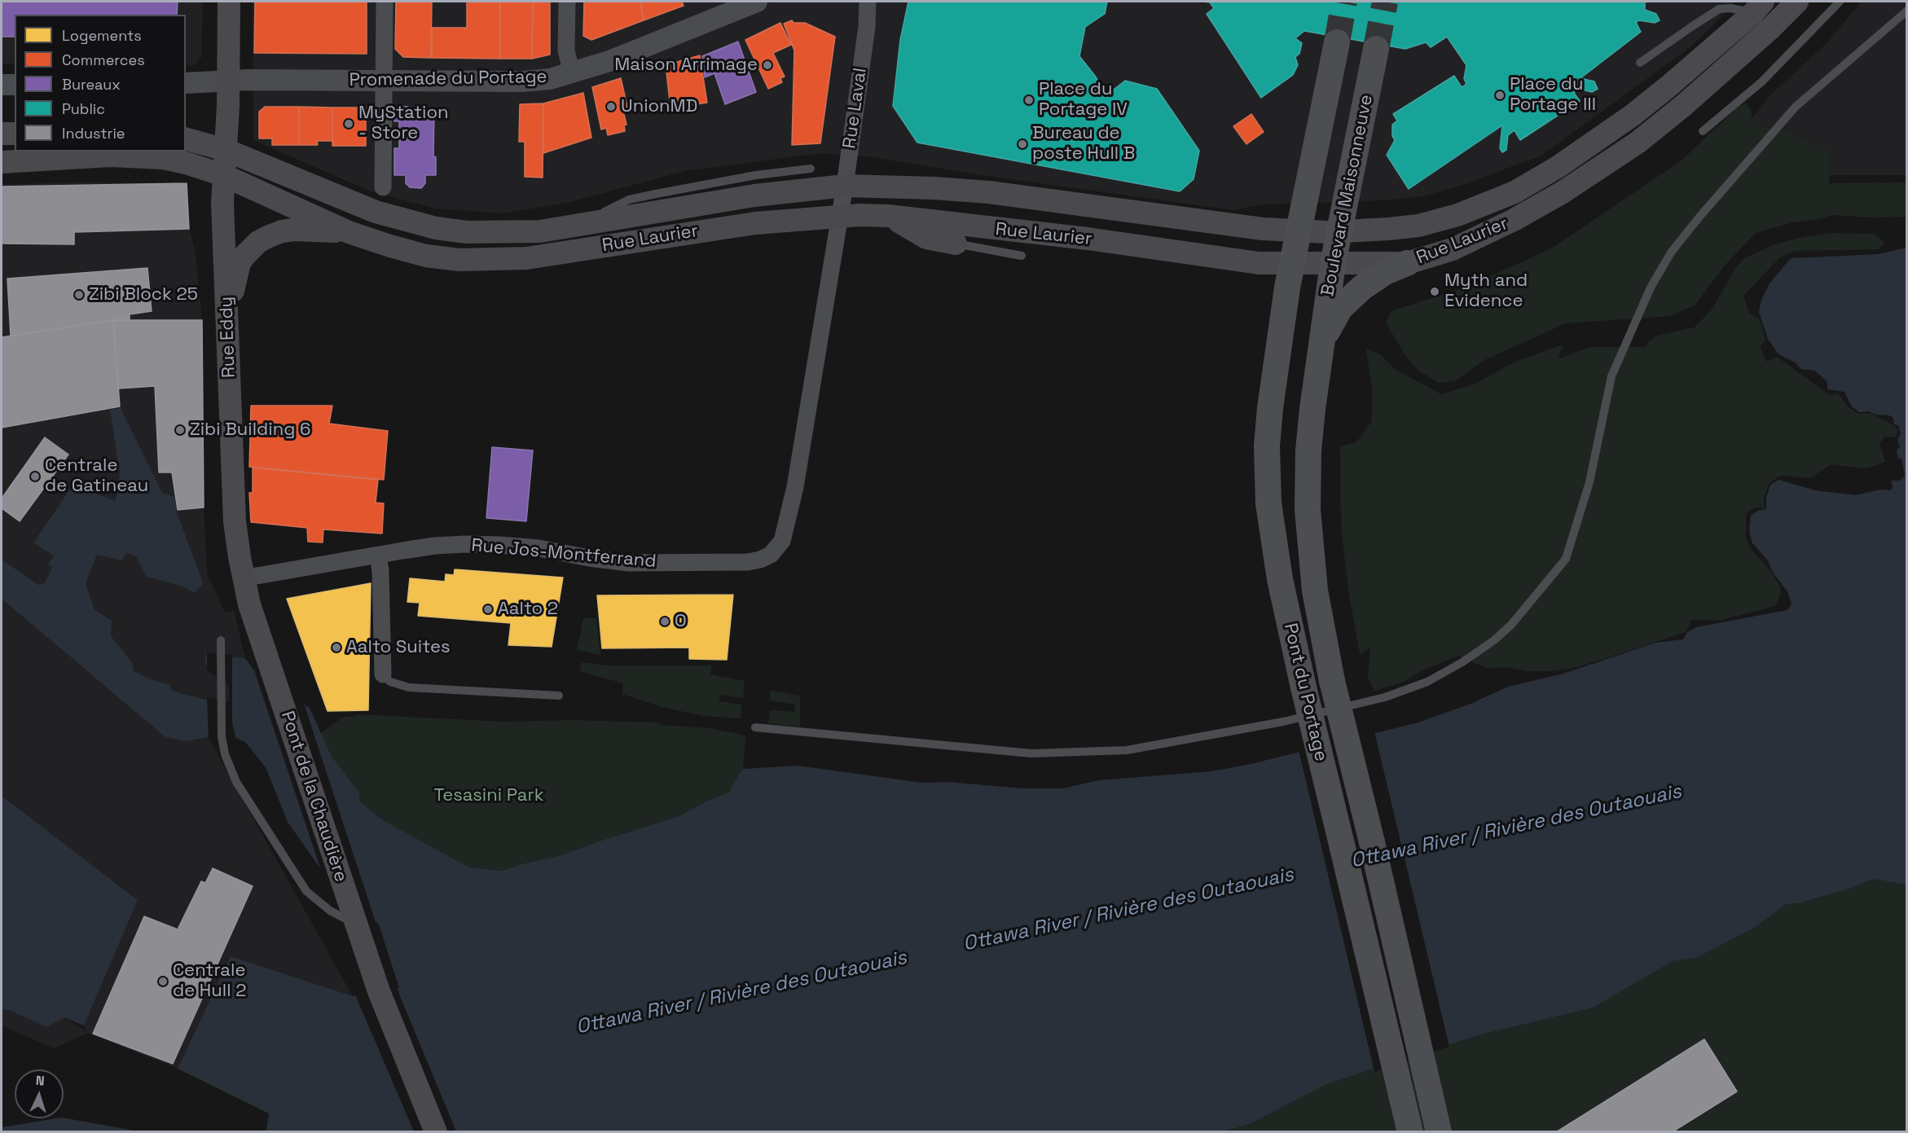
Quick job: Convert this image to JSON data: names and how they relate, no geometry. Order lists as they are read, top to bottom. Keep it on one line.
{"streets":{"main road":["Boulevard Maisonneuve","Rue Laurier","Rue Eddy","Pont du Portage","Pont de la Chaudière"],"street":["Promenade du Portage","Rue Laval","Rue Jos-Montferrand"]},"crossings":[["Promenade du Portage","Rue Eddy"],["Rue Laval","Rue Laurier"],["Rue Laval","Rue Jos-Montferrand"],["Boulevard Maisonneuve","Rue Laurier"],["Boulevard Maisonneuve","Pont du Portage"],["Rue Laurier","Rue Eddy"],["Rue Laurier","Rue Jos-Montferrand"],["Rue Laurier","Pont du Portage"],["Rue Eddy","Rue Jos-Montferrand"],["Rue Eddy","Pont de la Chaudière"]],"water":["Ottawa River / Rivière des Outaouais"],"parks":["Tesasini Park"],"places":["Maison Arrimage","Place du Portage III","Place du Portage IV","UnionMD","MyStation - Store","Bureau de poste Hull B","Myth and Evidence","Zibi Block 25","Zibi Building 6","Centrale de Gatineau","Aalto 2","O","Aalto Suites","Centrale de Hull 2"],"legend":["Logements","Commerces","Bureaux","Public","Industrie"],"north":"top"}
